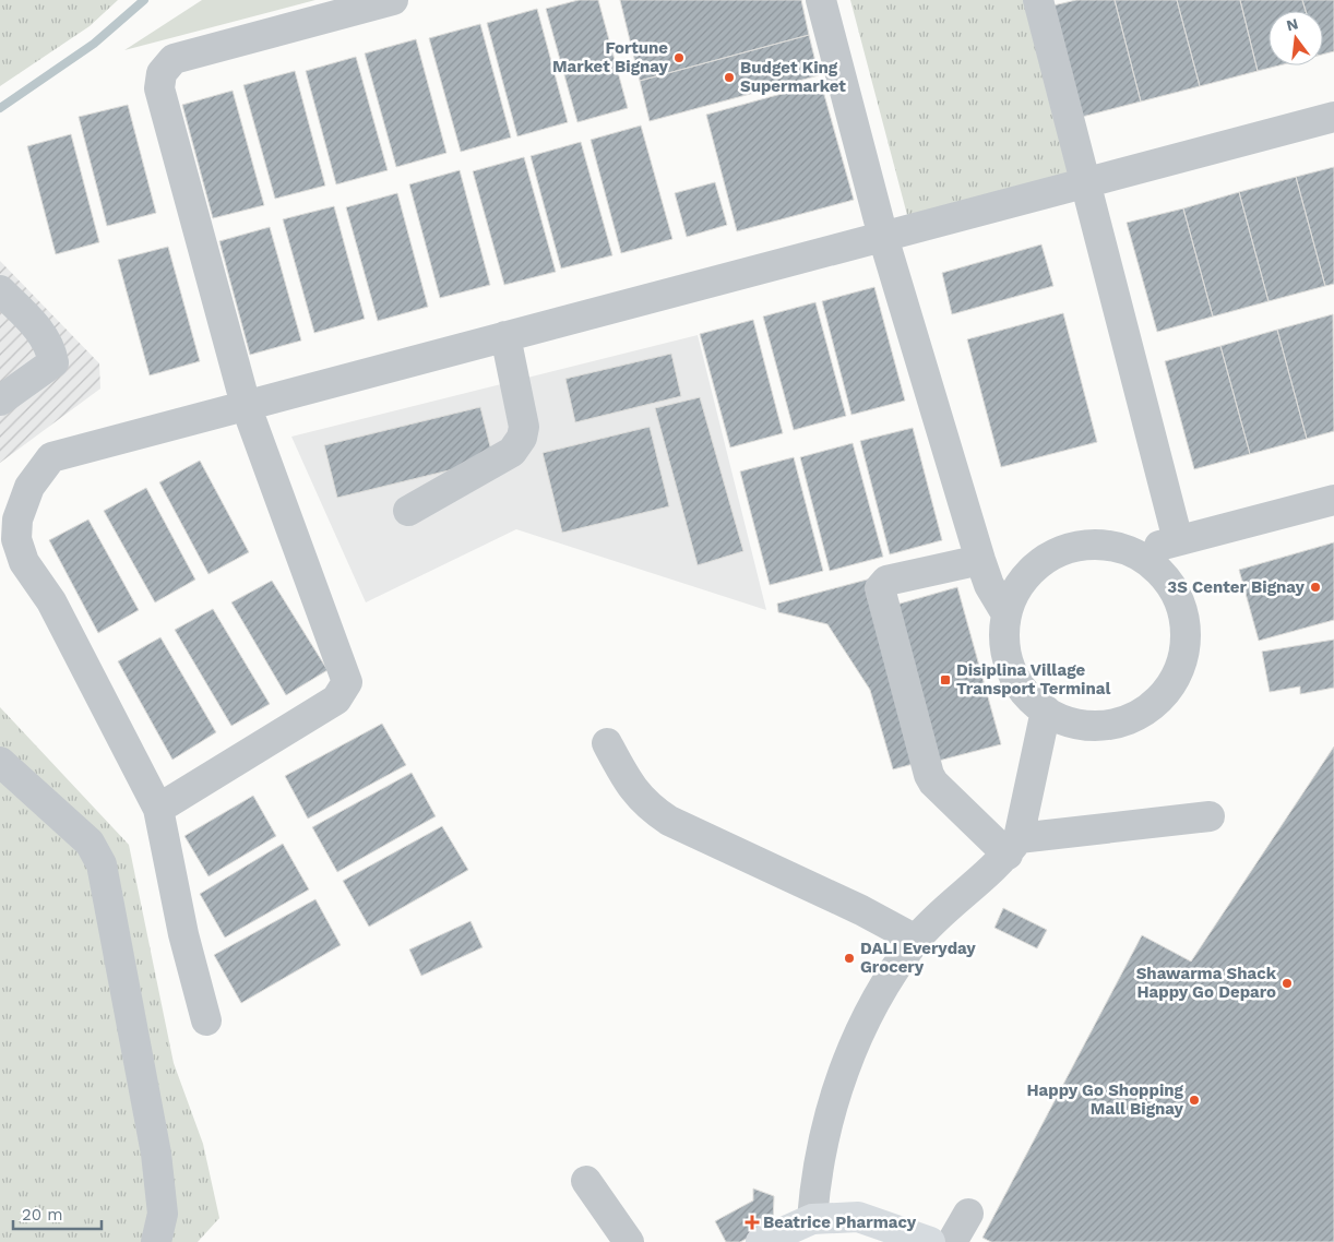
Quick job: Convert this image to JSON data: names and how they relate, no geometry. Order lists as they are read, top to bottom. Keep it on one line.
{"places":{"other":["Fortune Market Bignay","Budget King Supermarket","3S Center Bignay","DALI Everyday Grocery","Shawarma Shack Happy Go Deparo","Happy Go Shopping Mall Bignay"],"transit":["Disiplina Village Transport Terminal"],"health":["Beatrice Pharmacy"]},"scale_bar":"20 m","north":"top"}
